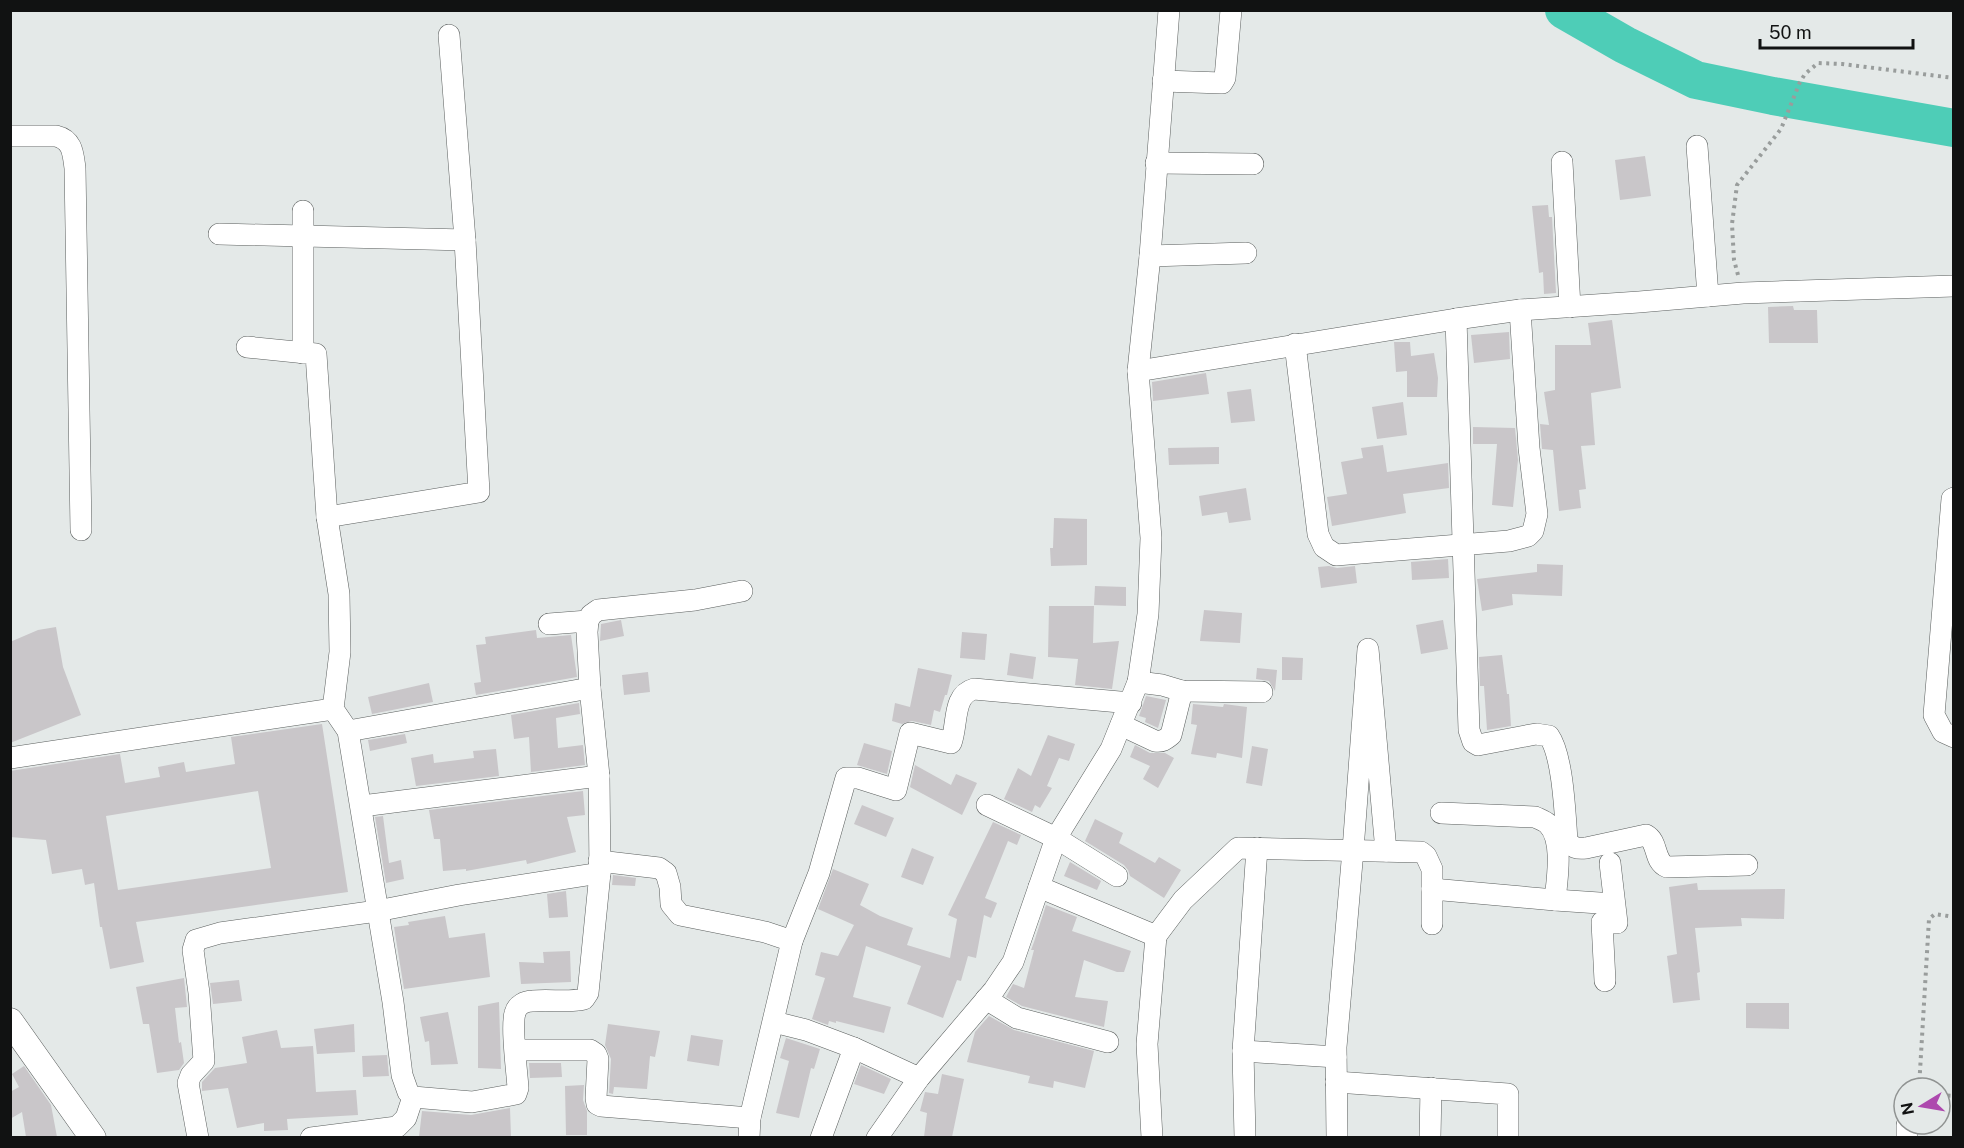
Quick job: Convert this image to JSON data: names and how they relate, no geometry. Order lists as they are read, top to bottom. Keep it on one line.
{"scale_bar":"50 m","north":"left"}
